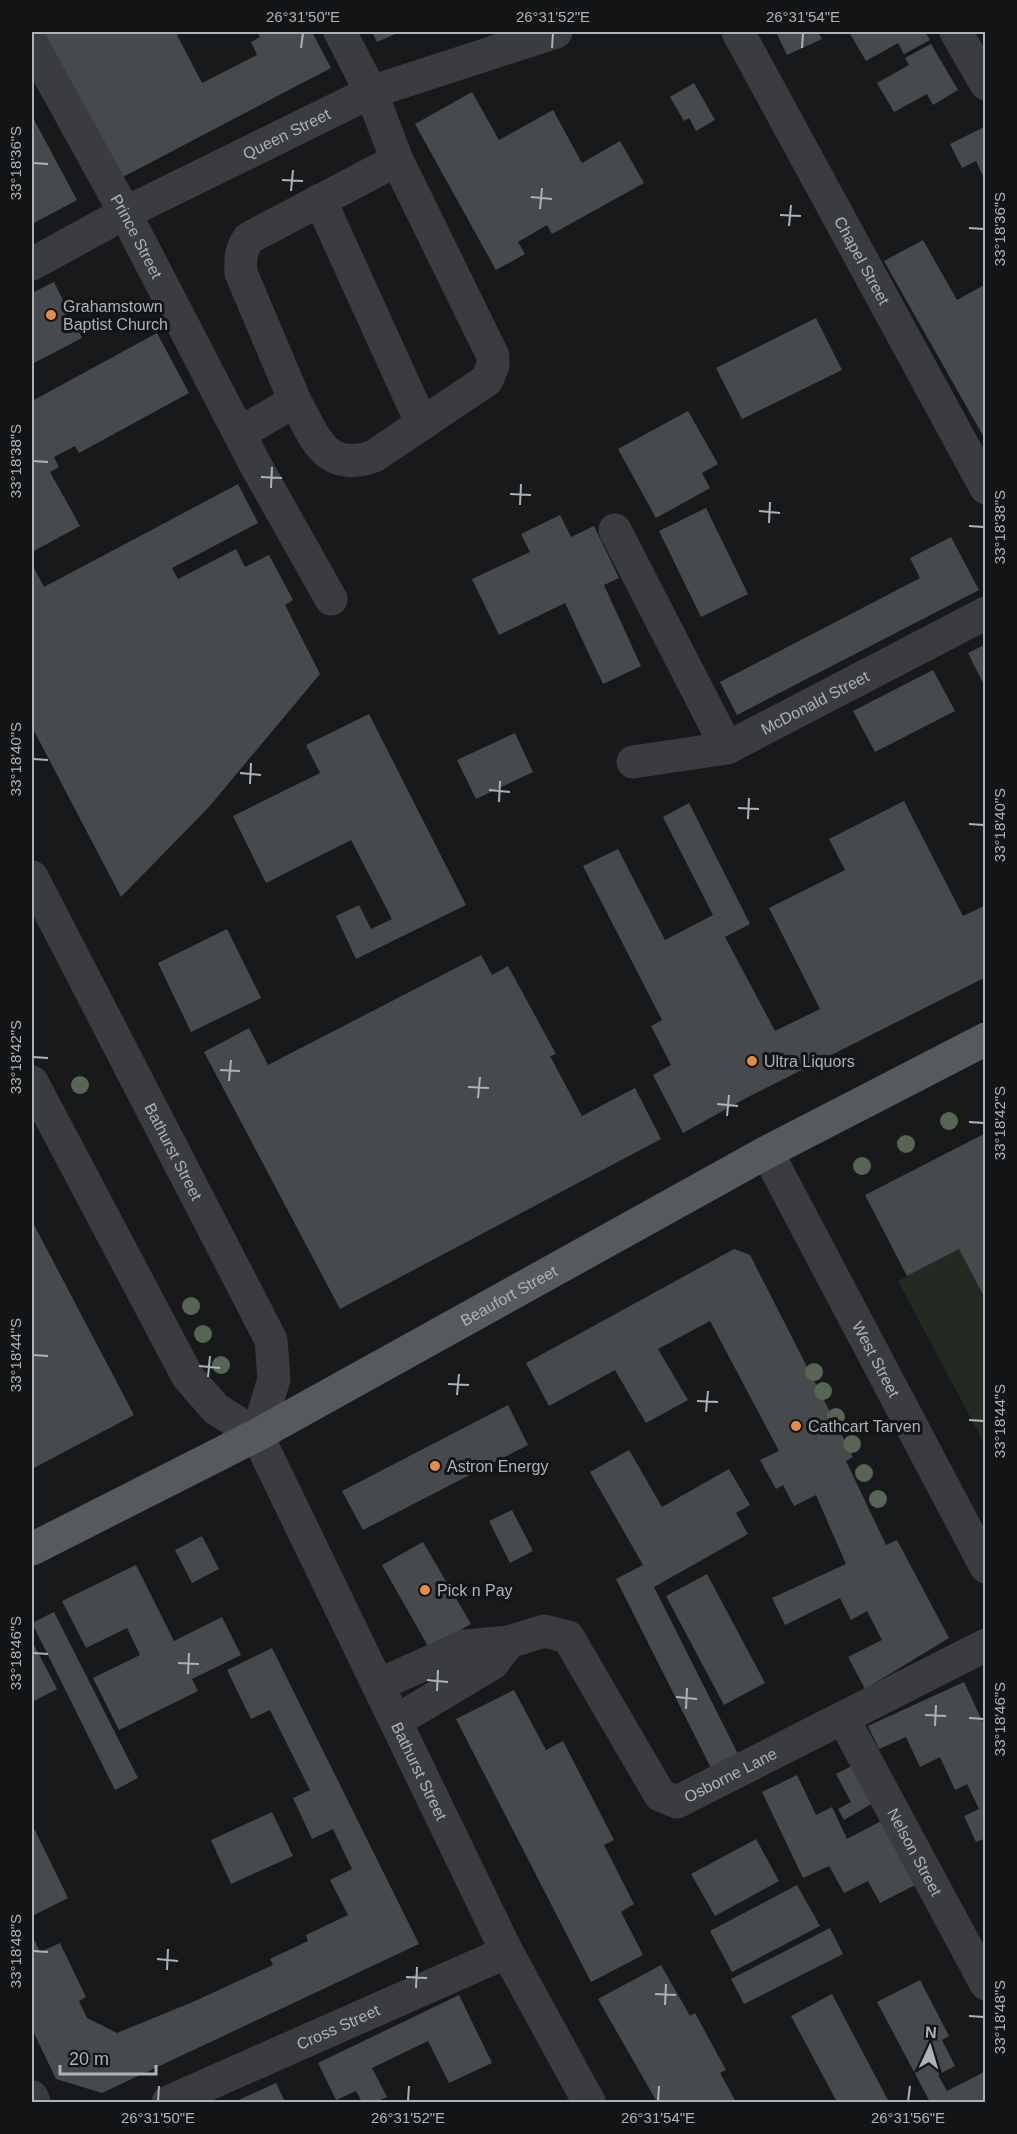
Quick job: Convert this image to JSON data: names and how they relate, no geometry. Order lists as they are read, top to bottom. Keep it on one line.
{"streets":{"main road":["Beaufort Street"],"street":["Queen Street","Prince Street","Chapel Street","McDonald Street","Bathurst Street","West Street","Osborne Lane","Nelson Street","Cross Street"]},"crossings":[["Queen Street","Prince Street"],["Bathurst Street","Beaufort Street"],["Bathurst Street","Osborne Lane"],["Bathurst Street","Cross Street"],["Beaufort Street","West Street"],["Osborne Lane","Nelson Street"]],"places":["Grahamstown Baptist Church","Ultra Liquors","Cathcart Tarven","Astron Energy","Pick n Pay"],"scale_bar":"20 m","north":"top","coordinates":["26°31'50\"E","26°31'52\"E","26°31'54\"E","33°18'36\"S","33°18'38\"S","33°18'40\"S","33°18'42\"S","33°18'44\"S","33°18'46\"S","33°18'48\"S","26°31'56\"E"]}
